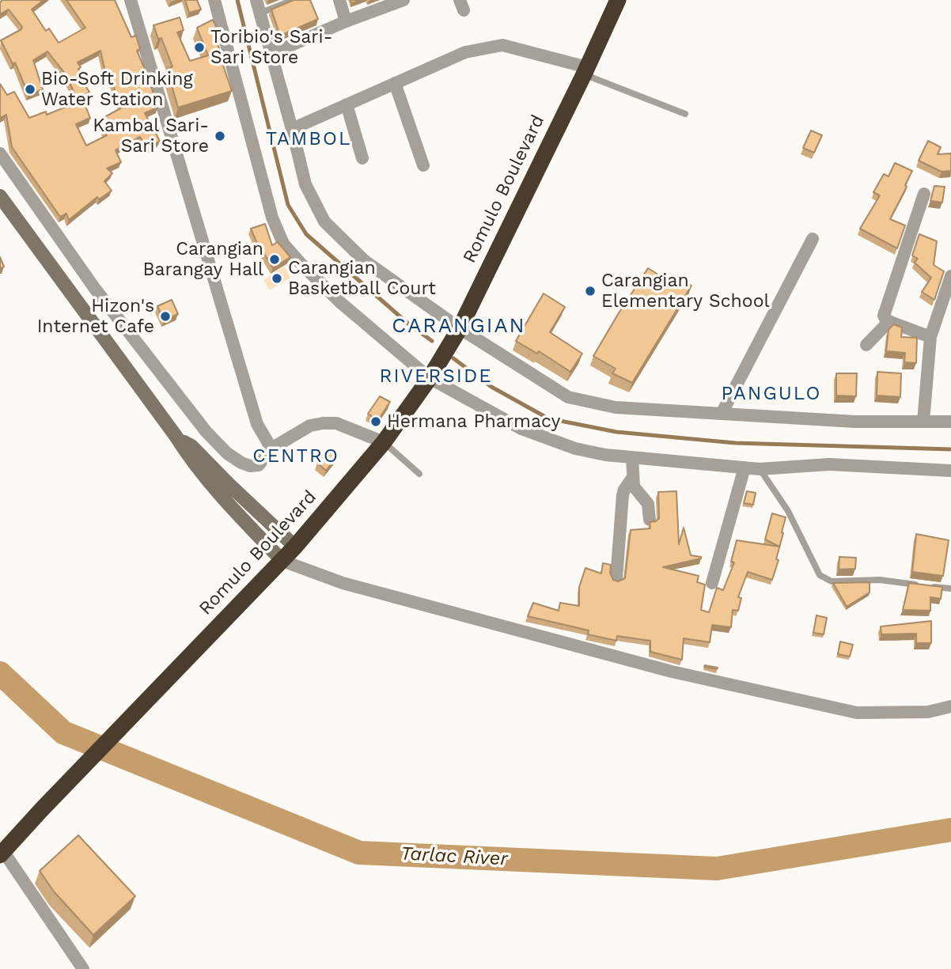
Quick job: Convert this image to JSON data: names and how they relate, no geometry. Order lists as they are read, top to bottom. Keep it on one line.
{"streets":{"highway":["Romulo Boulevard"]},"districts":["TAMBOL","CARANGIAN","RIVERSIDE","PANGULO","CENTRO"],"water":["Tarlac River"],"places":["Toribio's Sari- Sari Store","Bio-Soft Drinking Water Station","Kambal Sari- Sari Store","Carangian Barangay Hall","Carangian Basketball Court","Carangian Elementary School","Hizon's Internet Cafe","Hermana Pharmacy"]}
